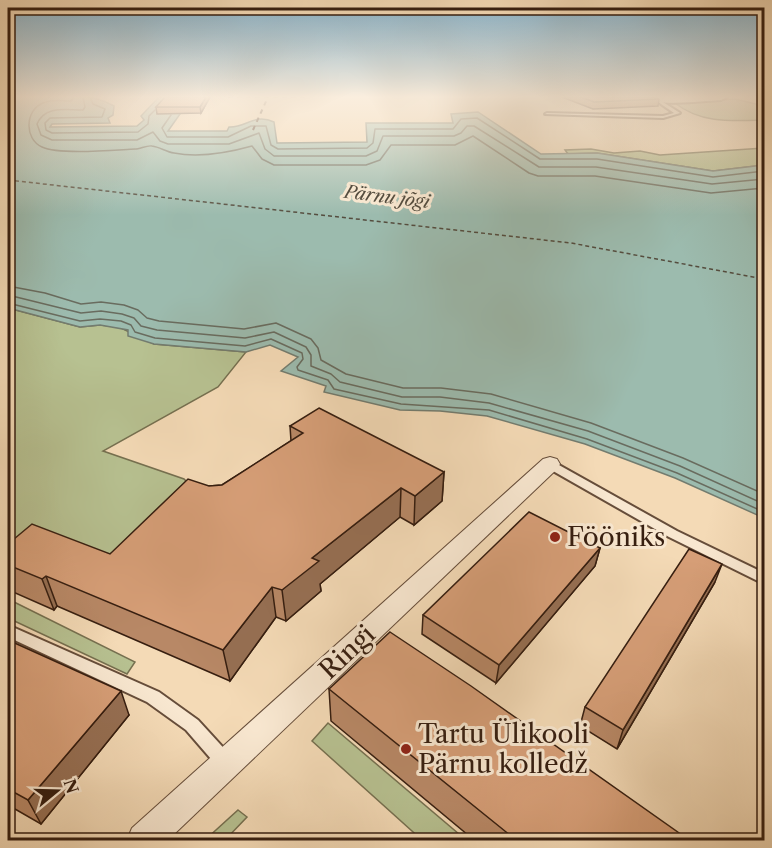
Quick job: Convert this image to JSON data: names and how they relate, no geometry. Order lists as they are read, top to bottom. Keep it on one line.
{"streets":{"street":["Ringi"]},"water":["Pärnu jõgi"],"places":["Fööniks","Tartu Ülikooli Pärnu kolledž"],"north":"right"}
